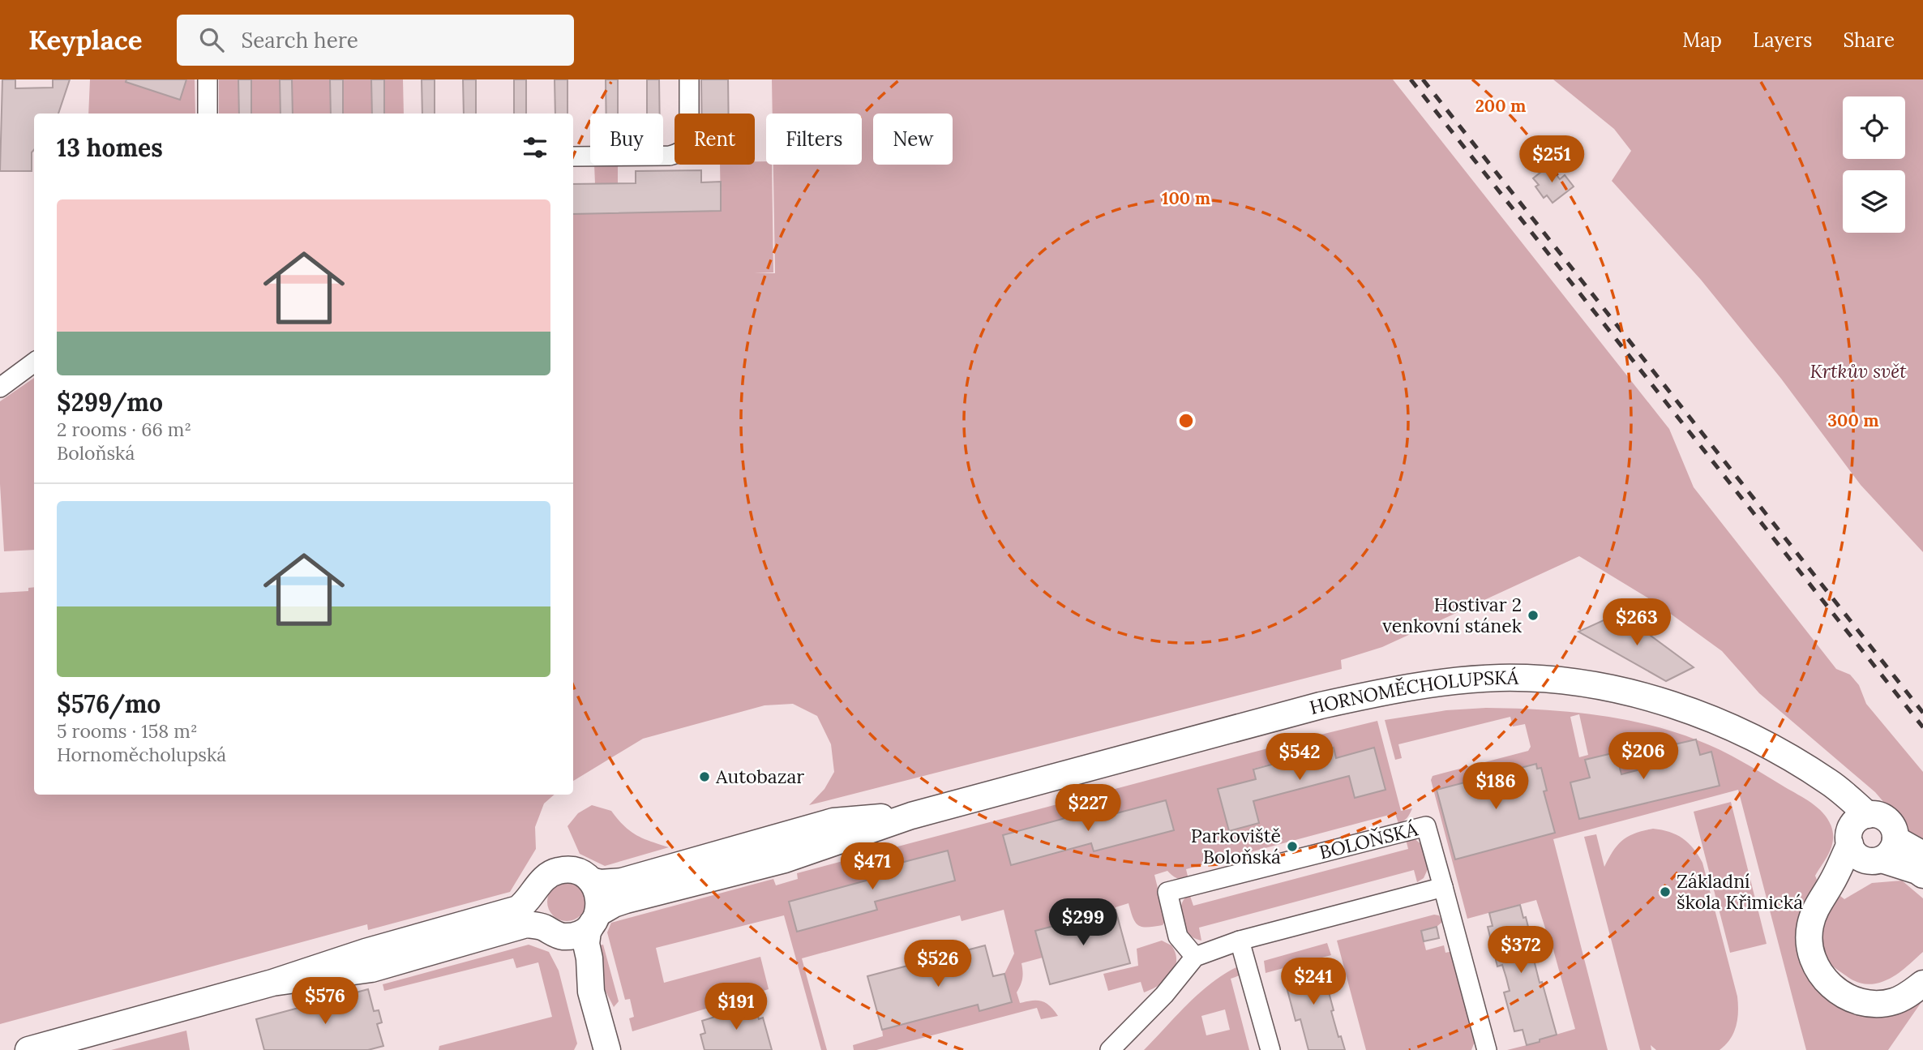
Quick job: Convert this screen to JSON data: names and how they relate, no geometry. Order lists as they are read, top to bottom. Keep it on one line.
{"streets":{"street":["HORNOMĚCHOLUPSKÁ","BOLOŇSKÁ"]},"parks":["Krtkův svět"],"places":["Hostivar 2 venkovní stánek","Autobazar","Parkoviště Boloňská","Základní škola Křimická"],"page":{"header":"Keyplace","search":"Search here","nav":["Map","Layers","Share"],"chip":["Buy","Rent","Filters","New"],"heading":"13 homes","price":["$251","$263","$206","$542","$186","$227","$471","$299","$372","$526","$241","$576","$191"],"list":[{"name":"$299/mo","note":"2 rooms · 66 m² · Boloňská"},{"name":"$576/mo","note":"5 rooms · 158 m² · Hornoměcholupská"}]},"rings":["200 m","100 m","300 m"]}
